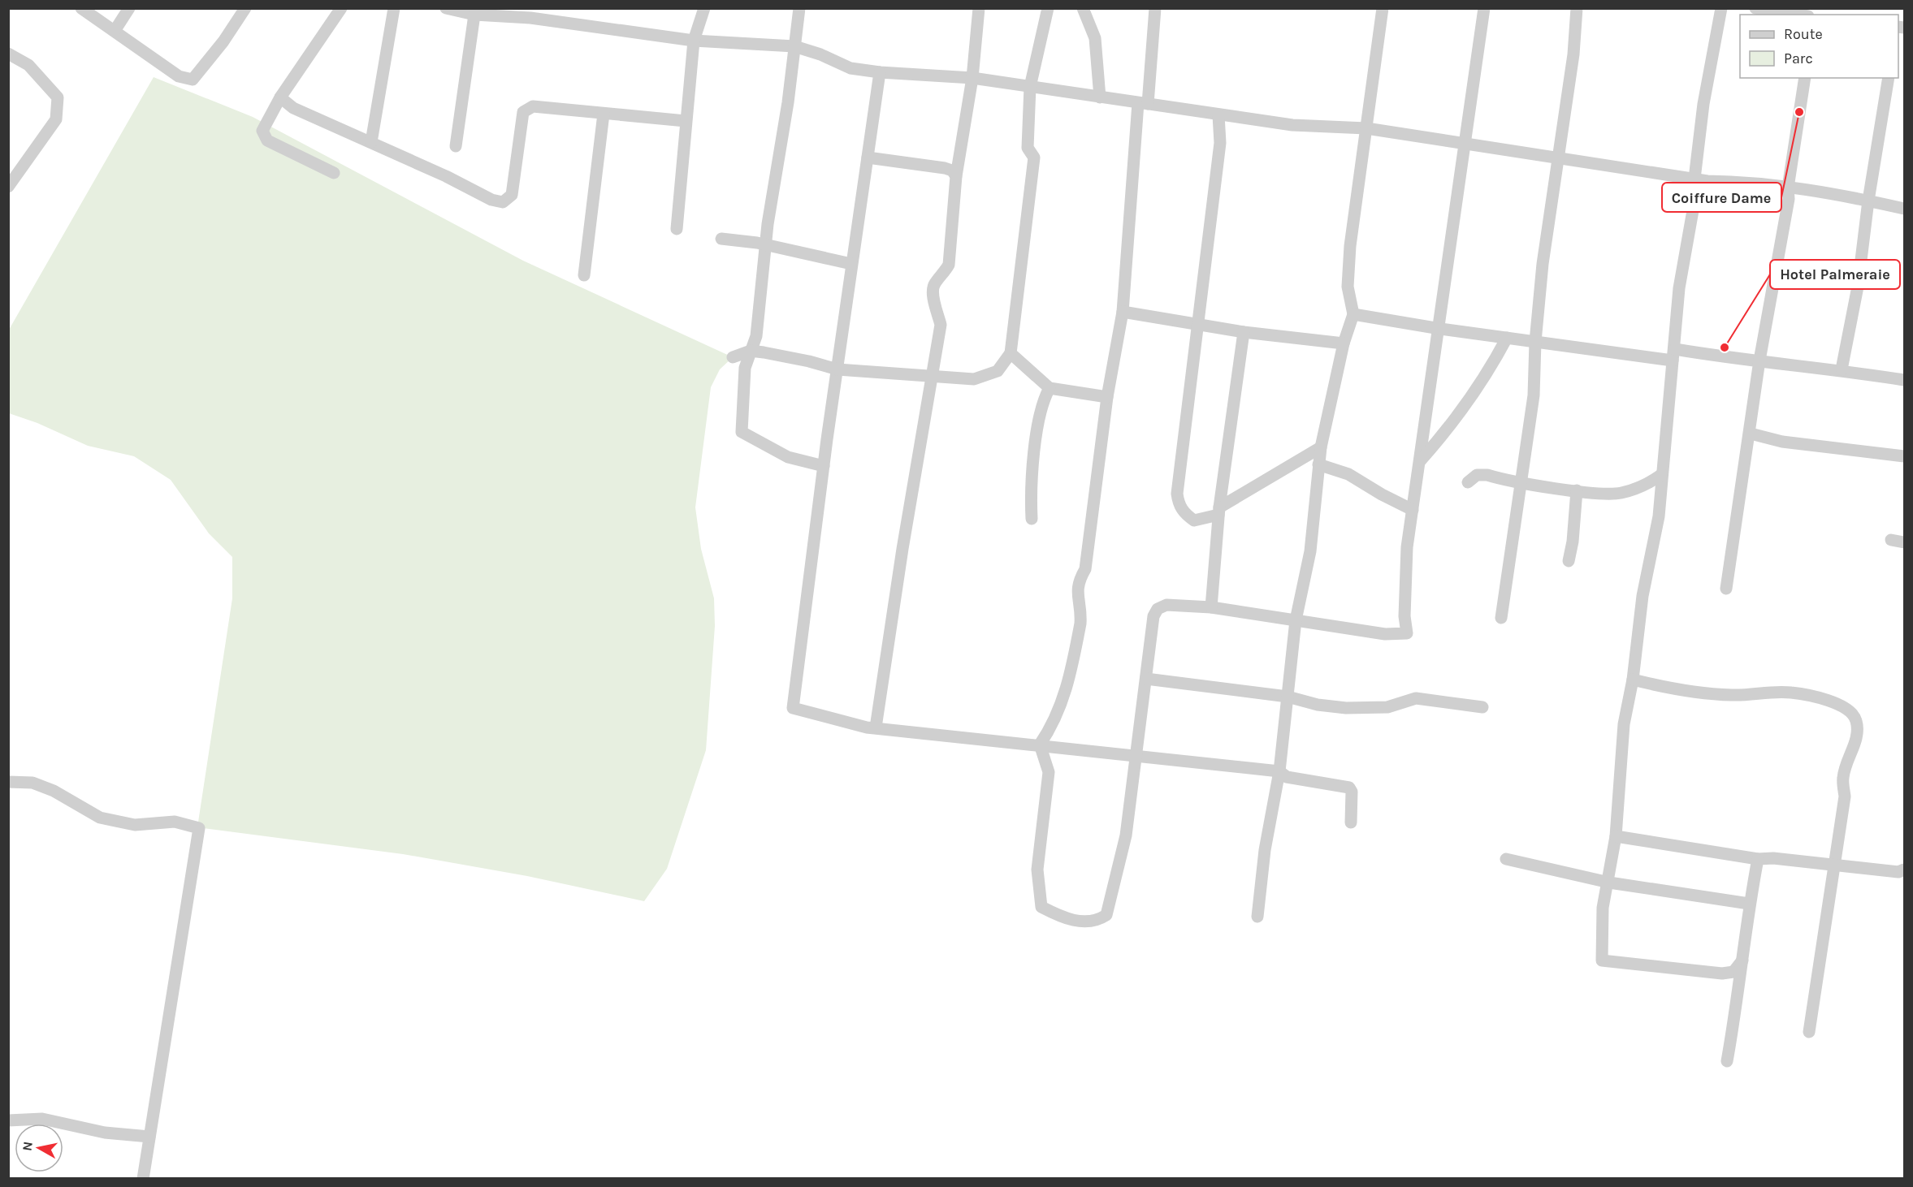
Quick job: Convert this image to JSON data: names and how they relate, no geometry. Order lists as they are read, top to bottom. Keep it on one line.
{"places":["Coiffure Dame","Hotel Palmeraie"],"legend":["Route","Parc"],"north":"left"}
